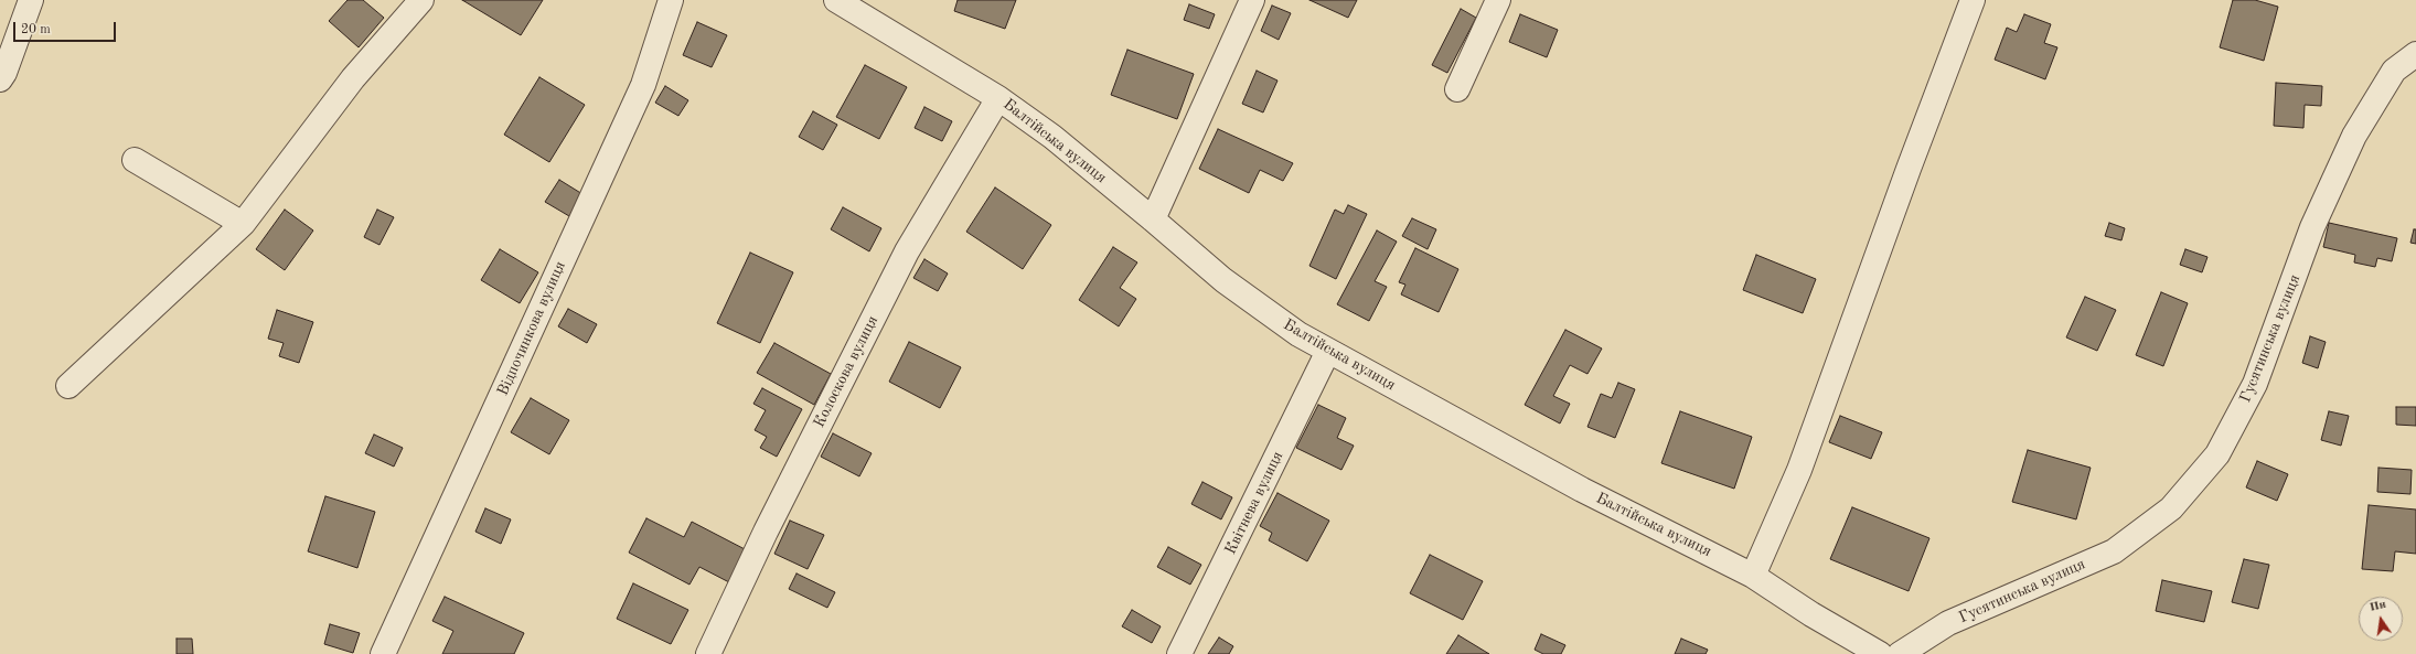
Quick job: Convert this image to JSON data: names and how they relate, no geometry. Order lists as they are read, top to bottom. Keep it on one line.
{"streets":{"street":["Балтійська вулиця","Відпочинкова вулиця","Гусятинська вулиця","Колоскова вулиця","Квітнева вулиця"]},"crossings":[["Балтійська вулиця","Колоскова вулиця"],["Балтійська вулиця","Квітнева вулиця"]],"scale_bar":"20 m","north":"top"}
